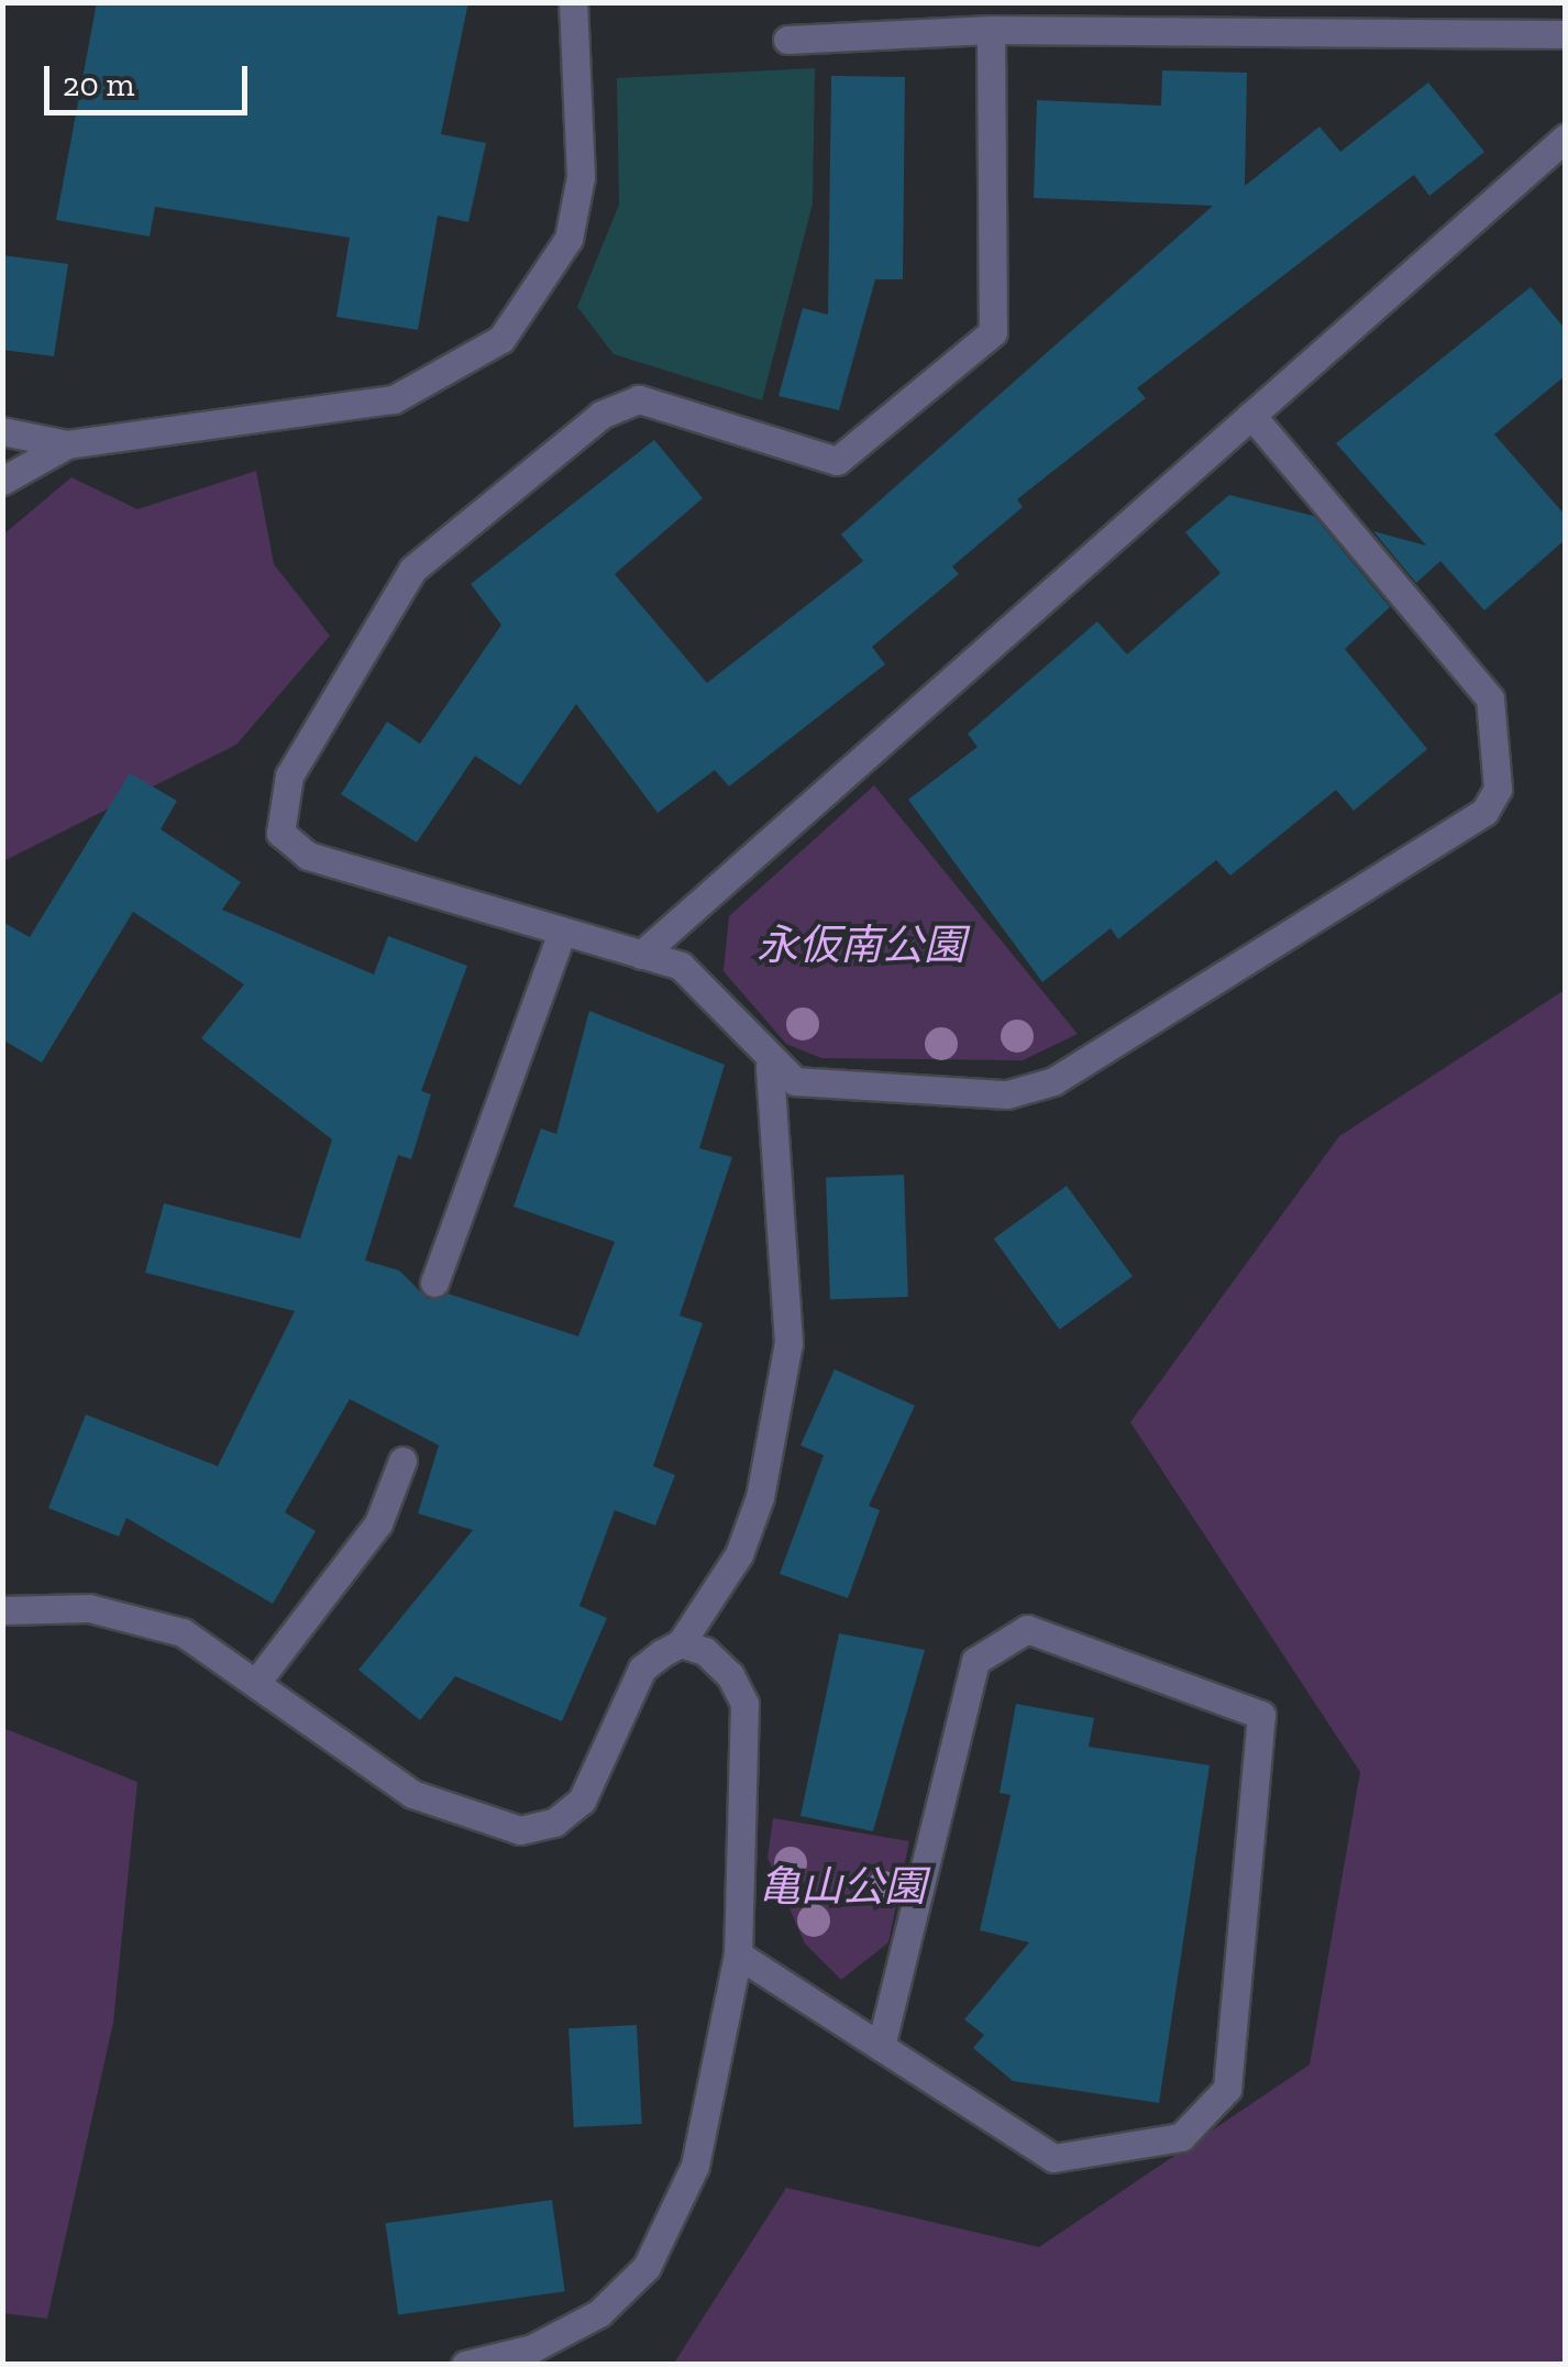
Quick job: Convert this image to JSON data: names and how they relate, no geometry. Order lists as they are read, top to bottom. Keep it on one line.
{"parks":["永仮南公園","亀山公園"],"scale_bar":"20 m"}
